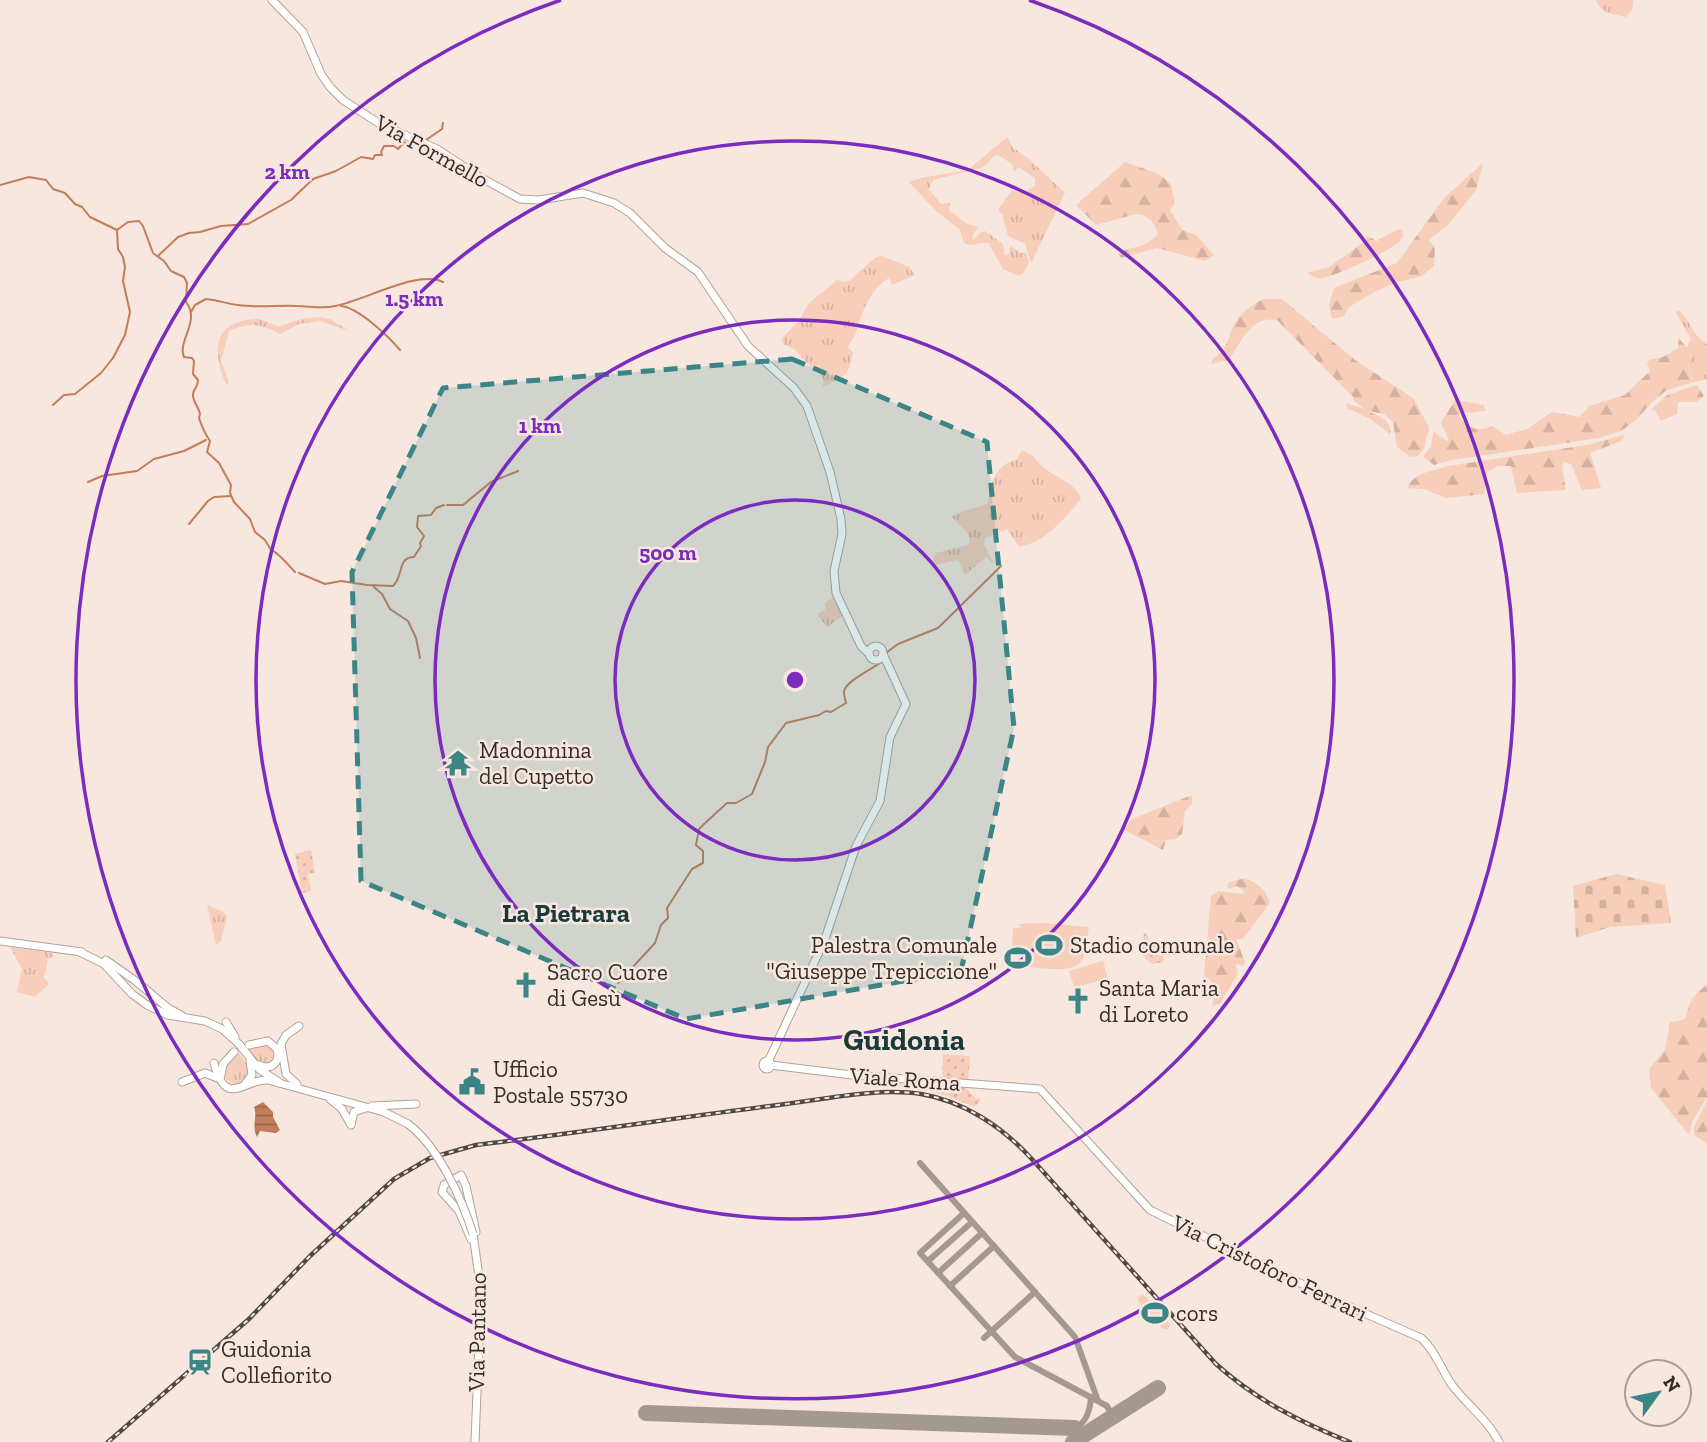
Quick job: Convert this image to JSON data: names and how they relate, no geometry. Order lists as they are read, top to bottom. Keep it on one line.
{"streets":{"main road":["Via Formello","Viale Roma","Via Cristoforo Ferrari","Via Pantano"]},"crossings":[["Viale Roma","Via Cristoforo Ferrari"]],"districts":["La Pietrara","Guidonia"],"places":{"temple":["Madonnina del Cupetto"],"sports":["Stadio comunale","Palestra Comunale \"Giuseppe Trepiccione\"","cors"],"church":["Sacro Cuore di Gesù","Santa Maria di Loreto"],"public building":["Ufficio Postale 55730"],"station":["Guidonia Collefiorito"]},"north":"top right","rings":["2 km","1.5 km","1 km","500 m"]}
